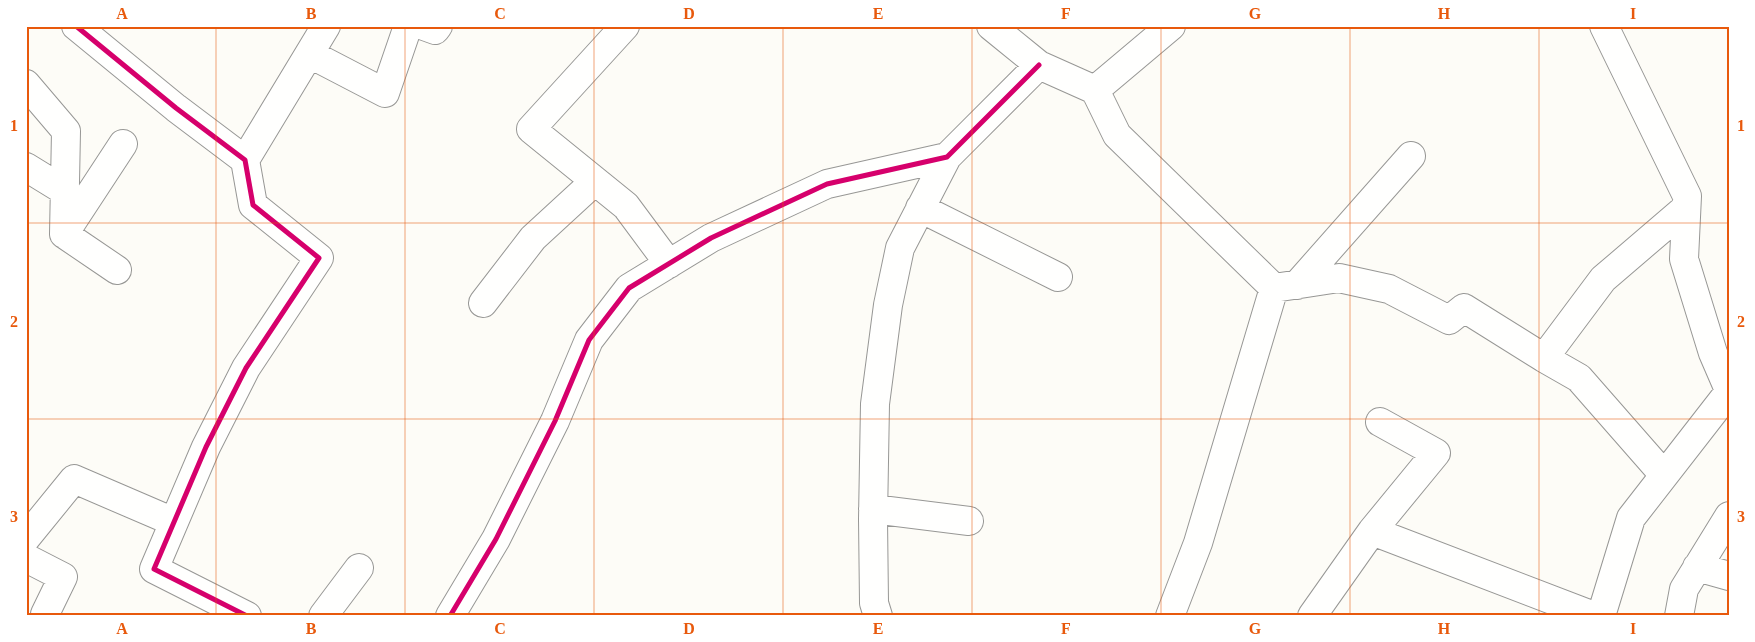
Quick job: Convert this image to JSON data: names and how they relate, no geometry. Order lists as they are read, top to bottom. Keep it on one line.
{"grid":{"columns":["A","B","C","D","E","F","G","H","I"],"rows":["1","2","3"]}}
